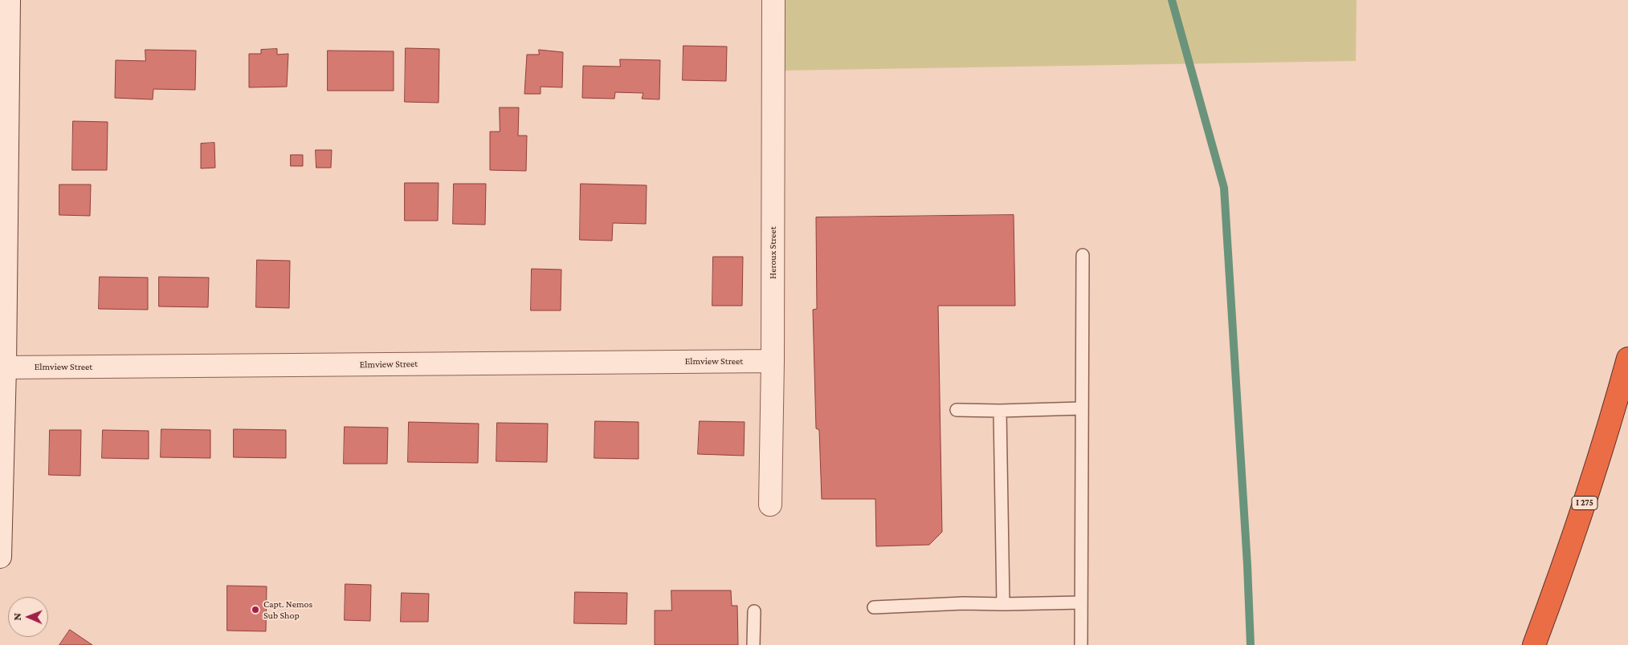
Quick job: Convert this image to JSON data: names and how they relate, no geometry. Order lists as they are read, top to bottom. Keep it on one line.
{"streets":{"highway":["I 275"],"street":["Heroux Street","Elmview Street"]},"crossings":[["Heroux Street","Elmview Street"]],"places":["Capt. Nemos Sub Shop"],"north":"left"}
